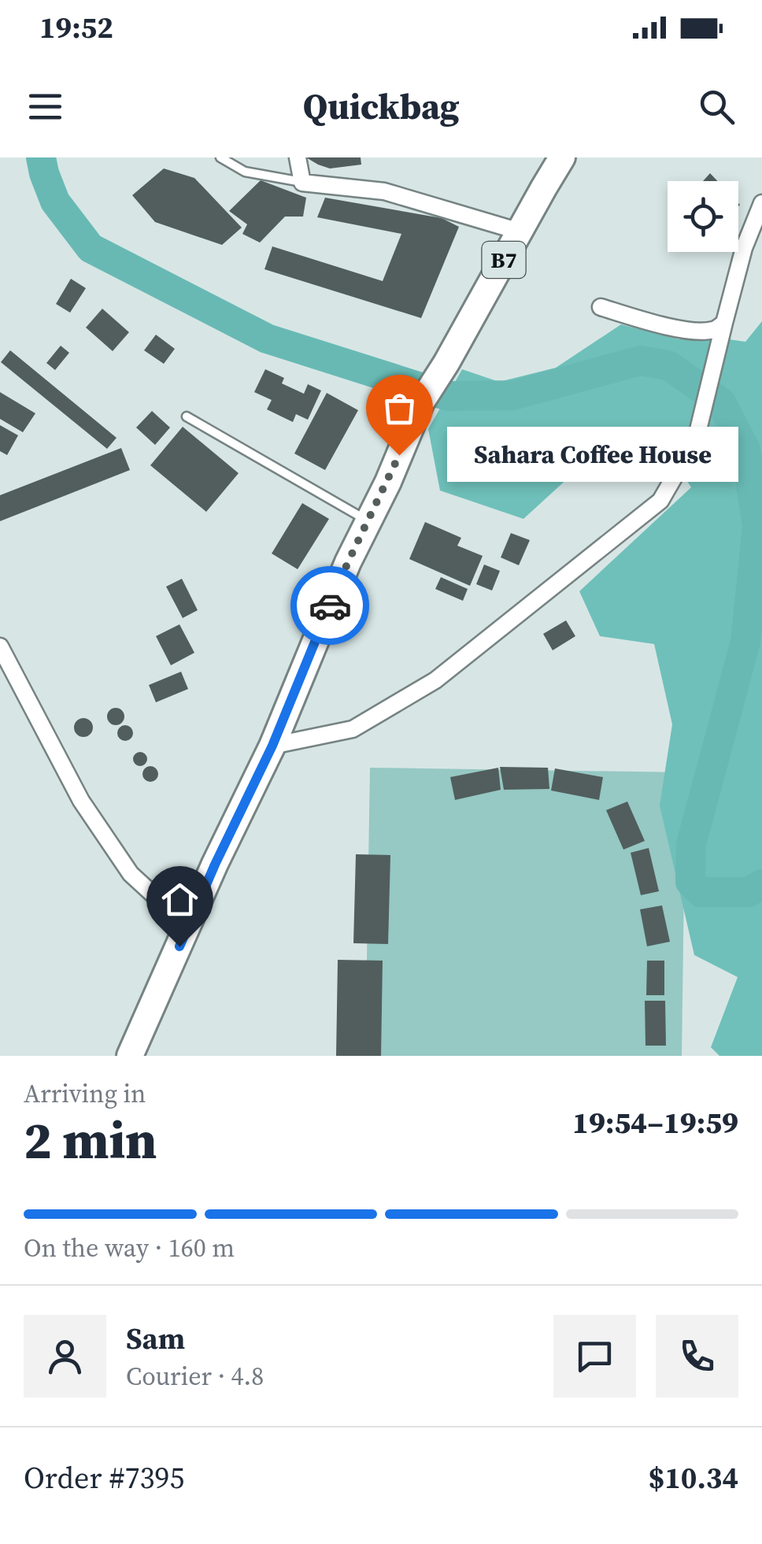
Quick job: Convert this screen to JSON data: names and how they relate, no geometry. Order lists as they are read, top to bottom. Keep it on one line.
{"streets":{"highway":["B7"]},"places":["Sahara Coffee House"],"page":{"status":"19:52","header":"Quickbag","bubble":"Sahara Coffee House","heading":["2 min","Arriving in","19:54–19:59"],"panel":["Sam","Courier · 4.8","Order #7395","$10.34"],"bar":"On the way · 160 m"}}
